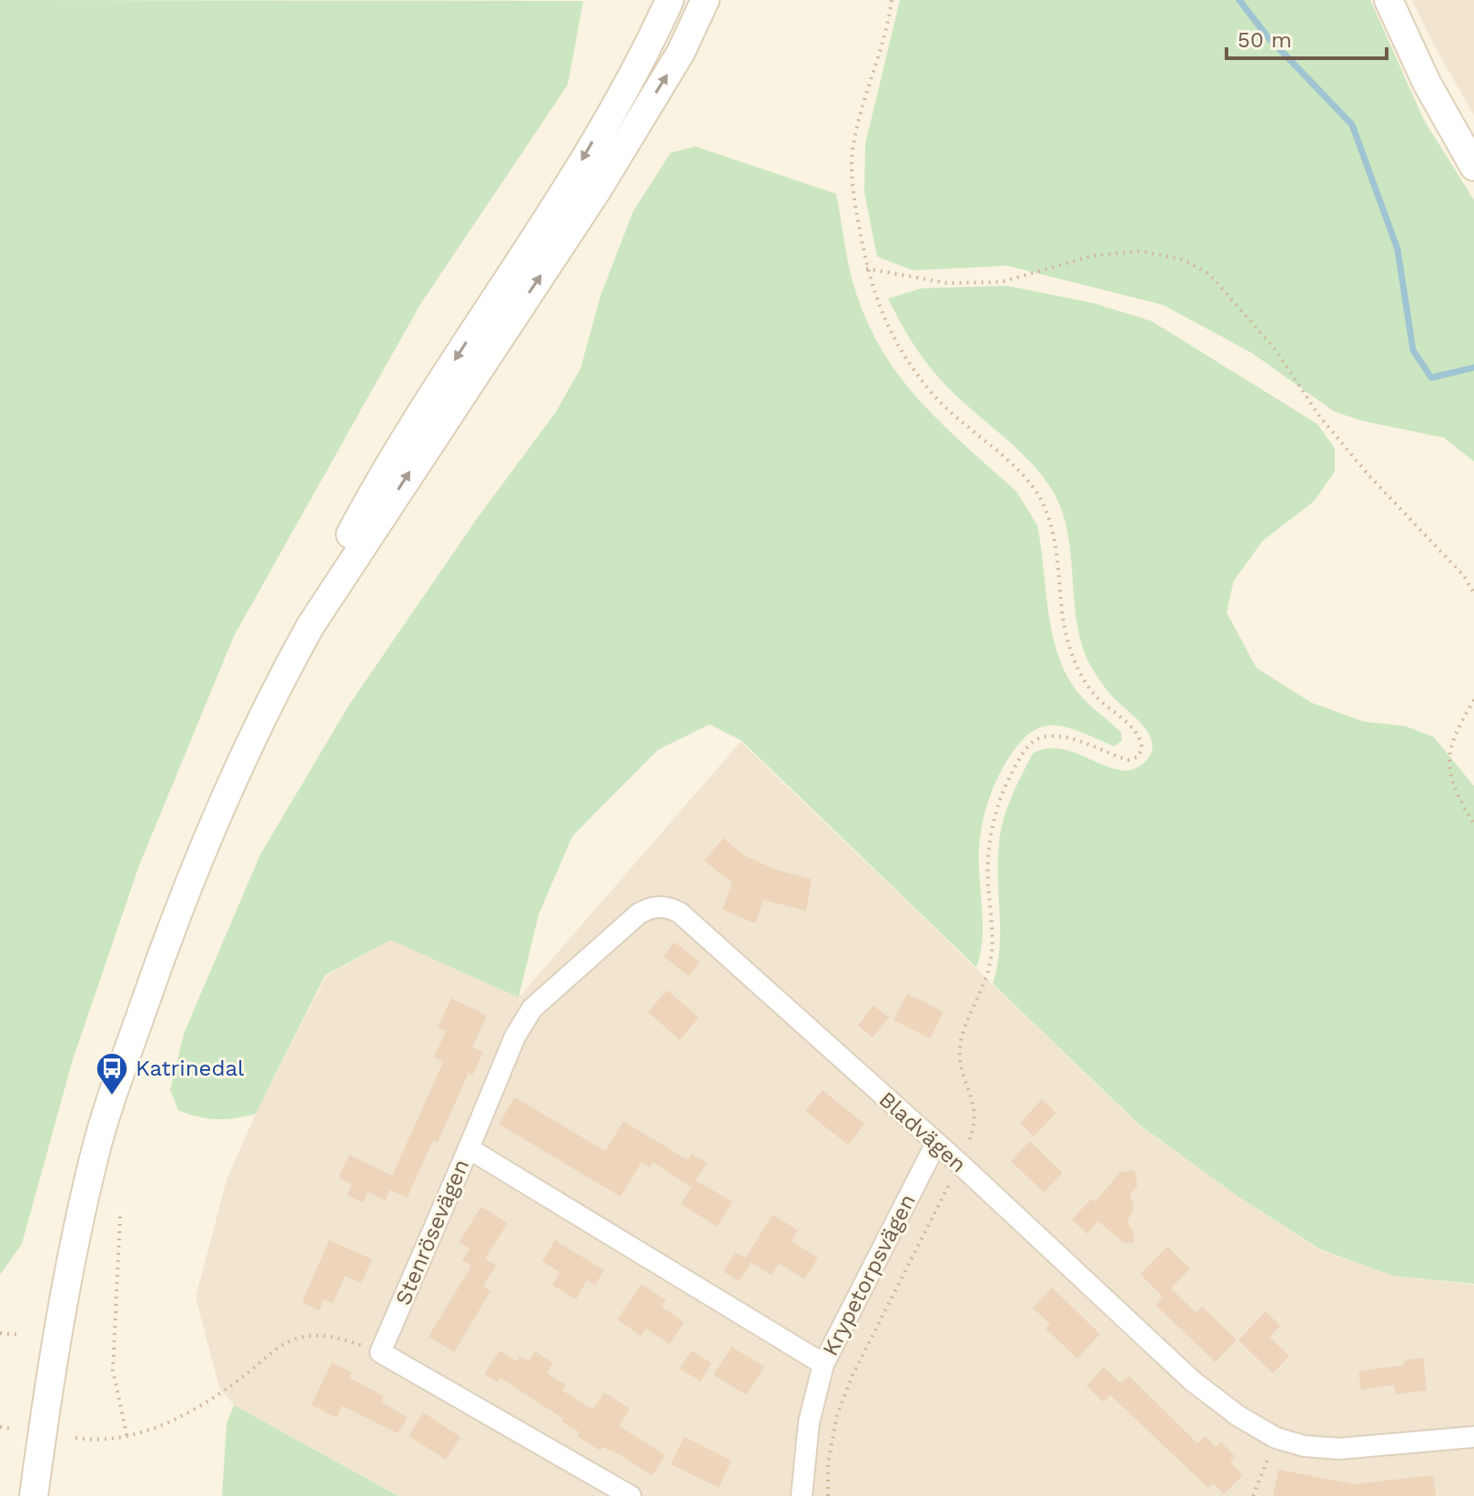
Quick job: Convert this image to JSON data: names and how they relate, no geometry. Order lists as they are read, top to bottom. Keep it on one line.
{"streets":{"street":["Bladvägen","Stenrösevägen","Krypetorpsvägen"]},"crossings":[["Bladvägen","Stenrösevägen"],["Bladvägen","Krypetorpsvägen"],["Stenrösevägen","Krypetorpsvägen"]],"places":{"bus stop":["Katrinedal"]},"scale_bar":"50 m"}
